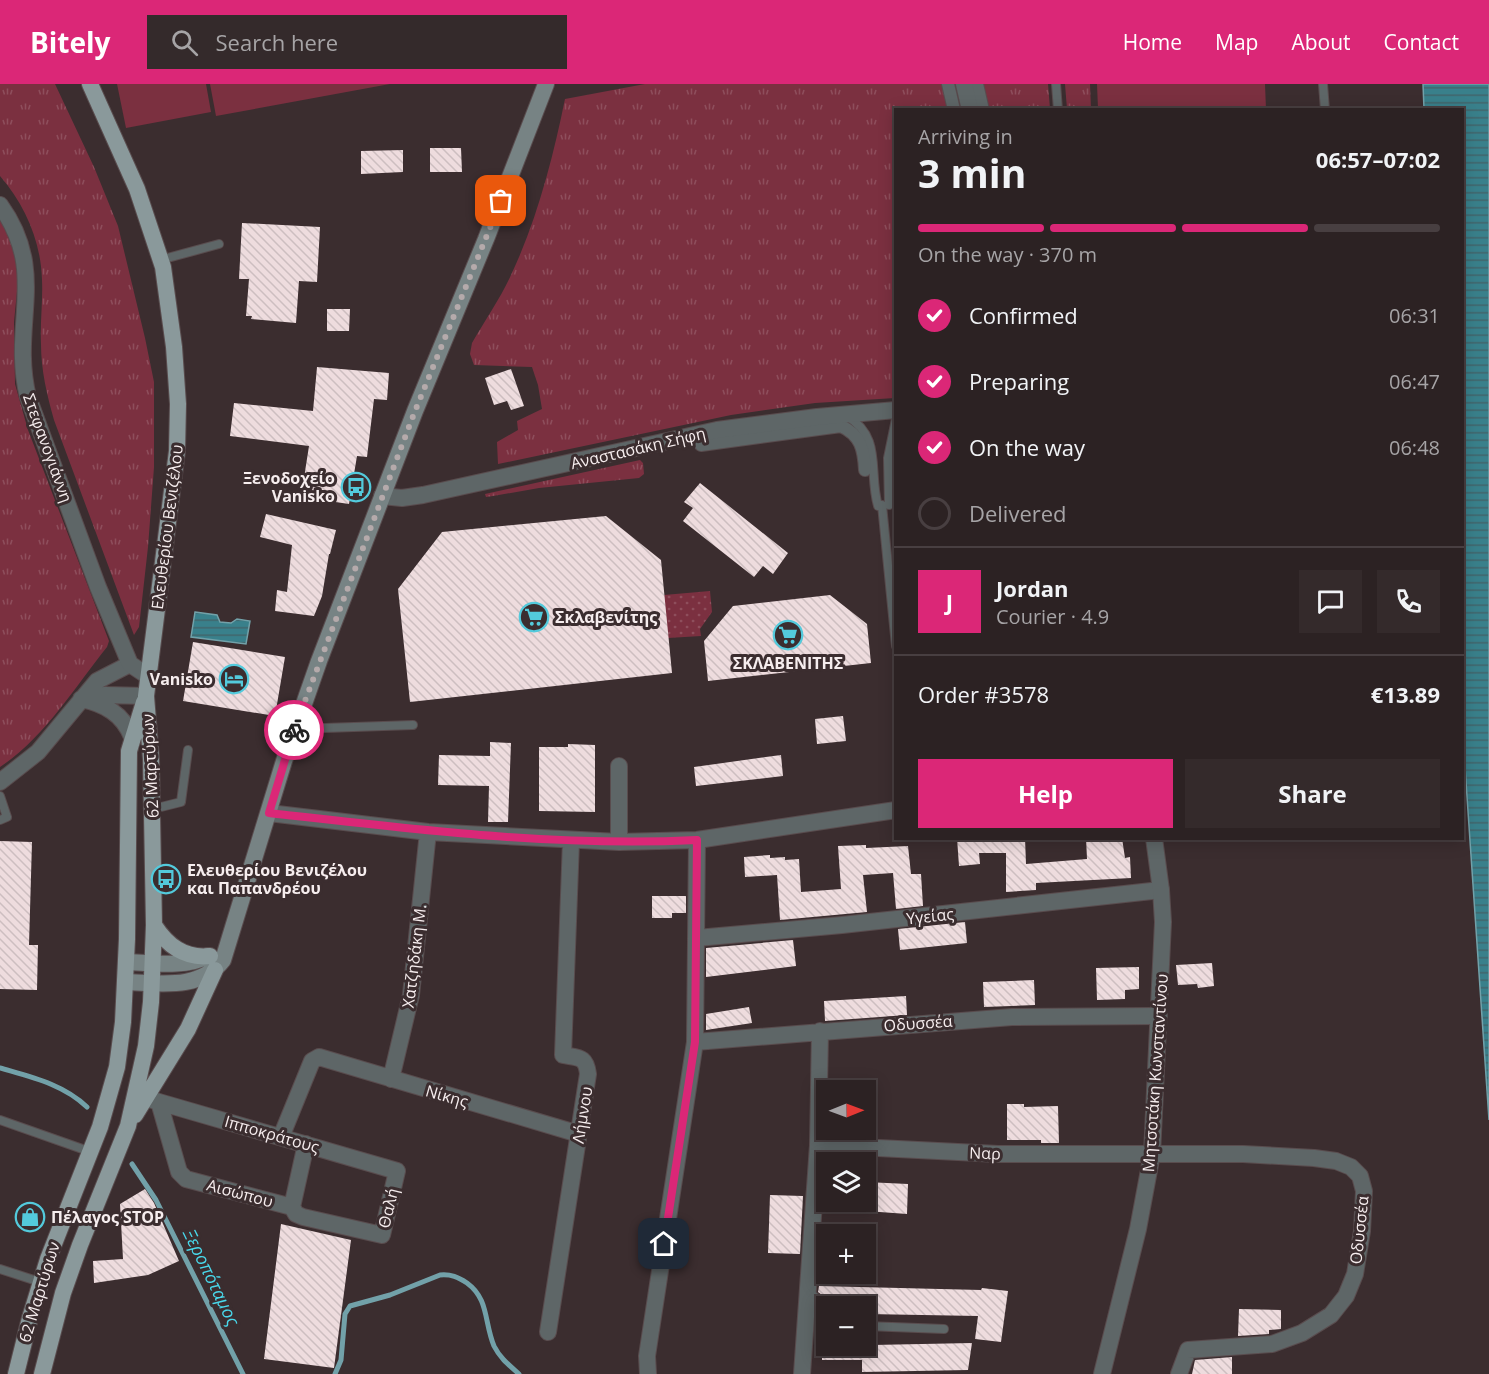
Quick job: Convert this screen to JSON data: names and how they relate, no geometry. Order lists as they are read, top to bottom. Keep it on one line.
{"streets":{"main road":["Ελευθερίου Βενιζέλου","62 Μαρτύρων"],"street":["Στεφανογιάννη","Αναστασάκη Σήφη","Υγείας","Χατζηδάκη Μ.","Οδυσσέα","Μητσοτάκη Κωνσταντίνου","Νίκης","Λήμνου","Ιπποκράτους","Ναρ","Αισώπου","Θαλή"]},"crossings":[["Ελευθερίου Βενιζέλου","62 Μαρτύρων"],["Υγείας","Μητσοτάκη Κωνσταντίνου"],["Χατζηδάκη Μ.","Νίκης"],["Οδυσσέα","Μητσοτάκη Κωνσταντίνου"],["Οδυσσέα","Ναρ"],["Μητσοτάκη Κωνσταντίνου","Ναρ"],["Νίκης","Λήμνου"],["Νίκης","Ιπποκράτους"],["Ιπποκράτους","Αισώπου"],["Ιπποκράτους","Θαλή"],["Αισώπου","Θαλή"]],"water":["Ξεροπόταμος"],"places":{"bus stop":["Ξενοδοχείο Vanisko","Ελευθερίου Βενιζέλου και Παπανδρέου"],"supermarket":["Σκλαβενίτης","ΣΚΛΑΒΕΝΙΤΗΣ"],"hotel":["Vanisko"],"shop":["Πέλαγος STOP"]},"north":"right","page":{"header":"Bitely","search":"Search here","nav":["Home","Map","About","Contact"],"heading":["3 min","Arriving in","06:57–07:02"],"panel":["Jordan","Courier · 4.9","Order #3578","€13.89"],"bar":"On the way · 370 m","list":[["Confirmed","06:31"],["Preparing","06:47"],["On the way","06:48"],"Delivered"],"round":"J","buttons":["Help","Share"],"map_buttons":["+","−"]}}
